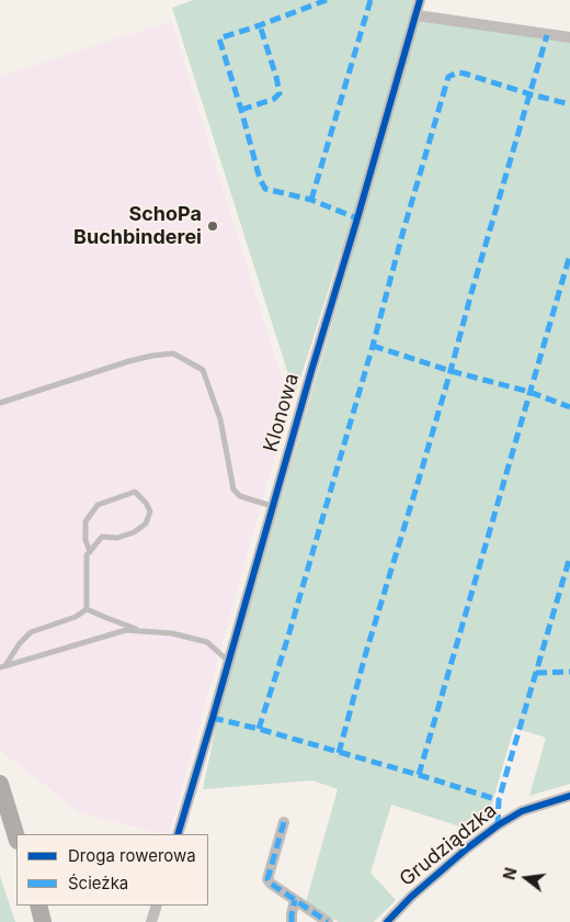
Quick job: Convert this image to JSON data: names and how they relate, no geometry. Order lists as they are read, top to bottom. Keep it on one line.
{"streets":{"street":["Klonowa","Grudziądzka"]},"places":["SchoPa Buchbinderei"],"legend":["Droga rowerowa","Ścieżka"],"north":"left"}
